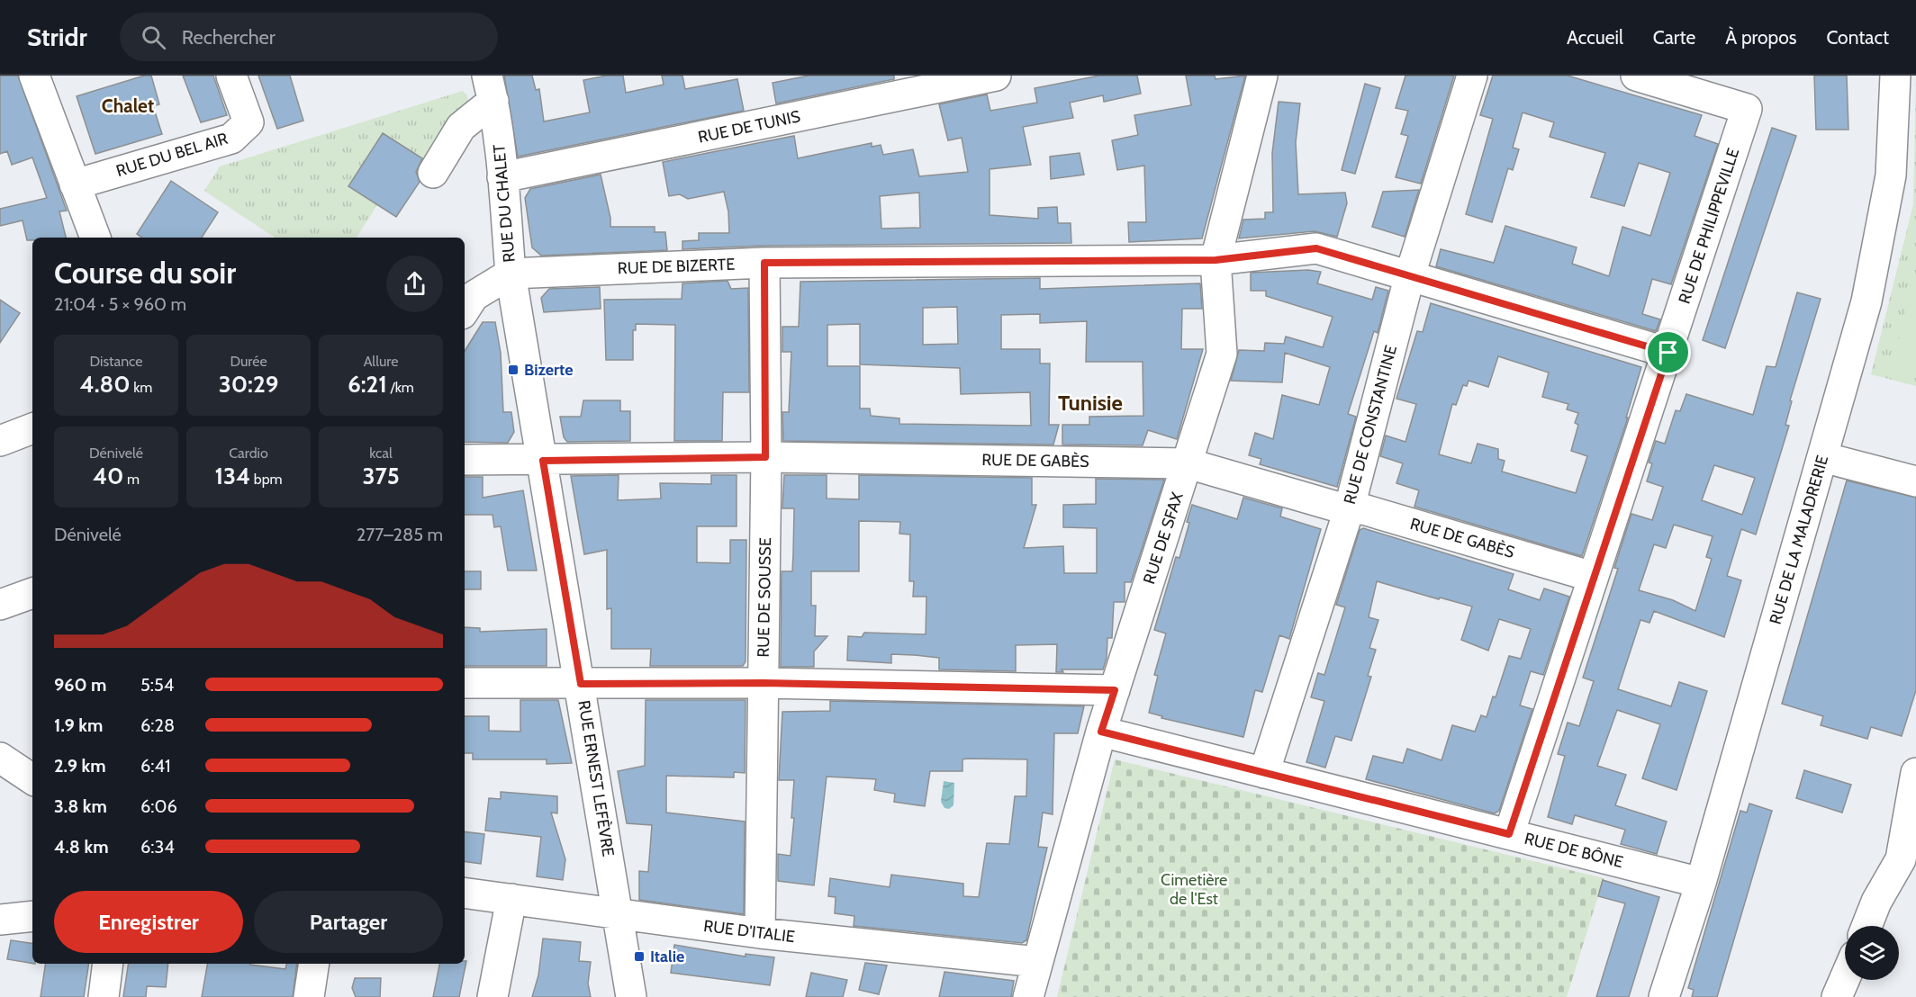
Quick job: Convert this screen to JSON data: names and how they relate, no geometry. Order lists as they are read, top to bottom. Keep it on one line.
{"streets":{"street":["RUE DE TUNIS","RUE DU BEL AIR","RUE DU CHALET","RUE DE PHILIPPEVILLE","RUE DE BIZERTE","RUE DE CONSTANTINE","RUE DE GABÈS","RUE DE SFAX","RUE DE LA MALADRERIE","RUE DE SOUSSE","RUE ERNEST LEFÈVRE","RUE DE BÔNE","RUE D'ITALIE"]},"crossings":[["RUE DE TUNIS","RUE DU CHALET"],["RUE DU CHALET","RUE DE BIZERTE"],["RUE DU CHALET","RUE ERNEST LEFÈVRE"],["RUE DE PHILIPPEVILLE","RUE DE BIZERTE"],["RUE DE PHILIPPEVILLE","RUE DE GABÈS"],["RUE DE PHILIPPEVILLE","RUE DE BÔNE"],["RUE DE BIZERTE","RUE DE CONSTANTINE"],["RUE DE BIZERTE","RUE DE SFAX"],["RUE DE BIZERTE","RUE DE SOUSSE"],["RUE DE BIZERTE","RUE ERNEST LEFÈVRE"],["RUE DE CONSTANTINE","RUE DE GABÈS"],["RUE DE CONSTANTINE","RUE DE BÔNE"],["RUE DE GABÈS","RUE DE SFAX"],["RUE DE GABÈS","RUE DE SOUSSE"],["RUE DE GABÈS","RUE ERNEST LEFÈVRE"],["RUE DE SFAX","RUE DE BÔNE"],["RUE DE SFAX","RUE D'ITALIE"],["RUE DE LA MALADRERIE","RUE DE BÔNE"],["RUE DE SOUSSE","RUE D'ITALIE"],["RUE ERNEST LEFÈVRE","RUE D'ITALIE"]],"districts":["Chalet","Tunisie"],"parks":["Cimetière de l'Est"],"places":{"transit":["Bizerte","Italie"]},"page":{"header":"Stridr","search":"Rechercher","nav":["Accueil","Carte","À propos","Contact"],"heading":["Course du soir","21:04 · 5 × 960 m"],"stats":[["Distance","4.80 km"],["Durée","30:29"],["Allure","6:21 /km"],["Dénivelé","40 m"],["Cardio","134 bpm"],["kcal","375"]],"chart":["Dénivelé","277–285 m"],"list":[{"name":"960 m","note":"5:54"},{"name":"1.9 km","note":"6:28"},{"name":"2.9 km","note":"6:41"},{"name":"3.8 km","note":"6:06"},{"name":"4.8 km","note":"6:34"}],"buttons":["Enregistrer","Partager"]}}
